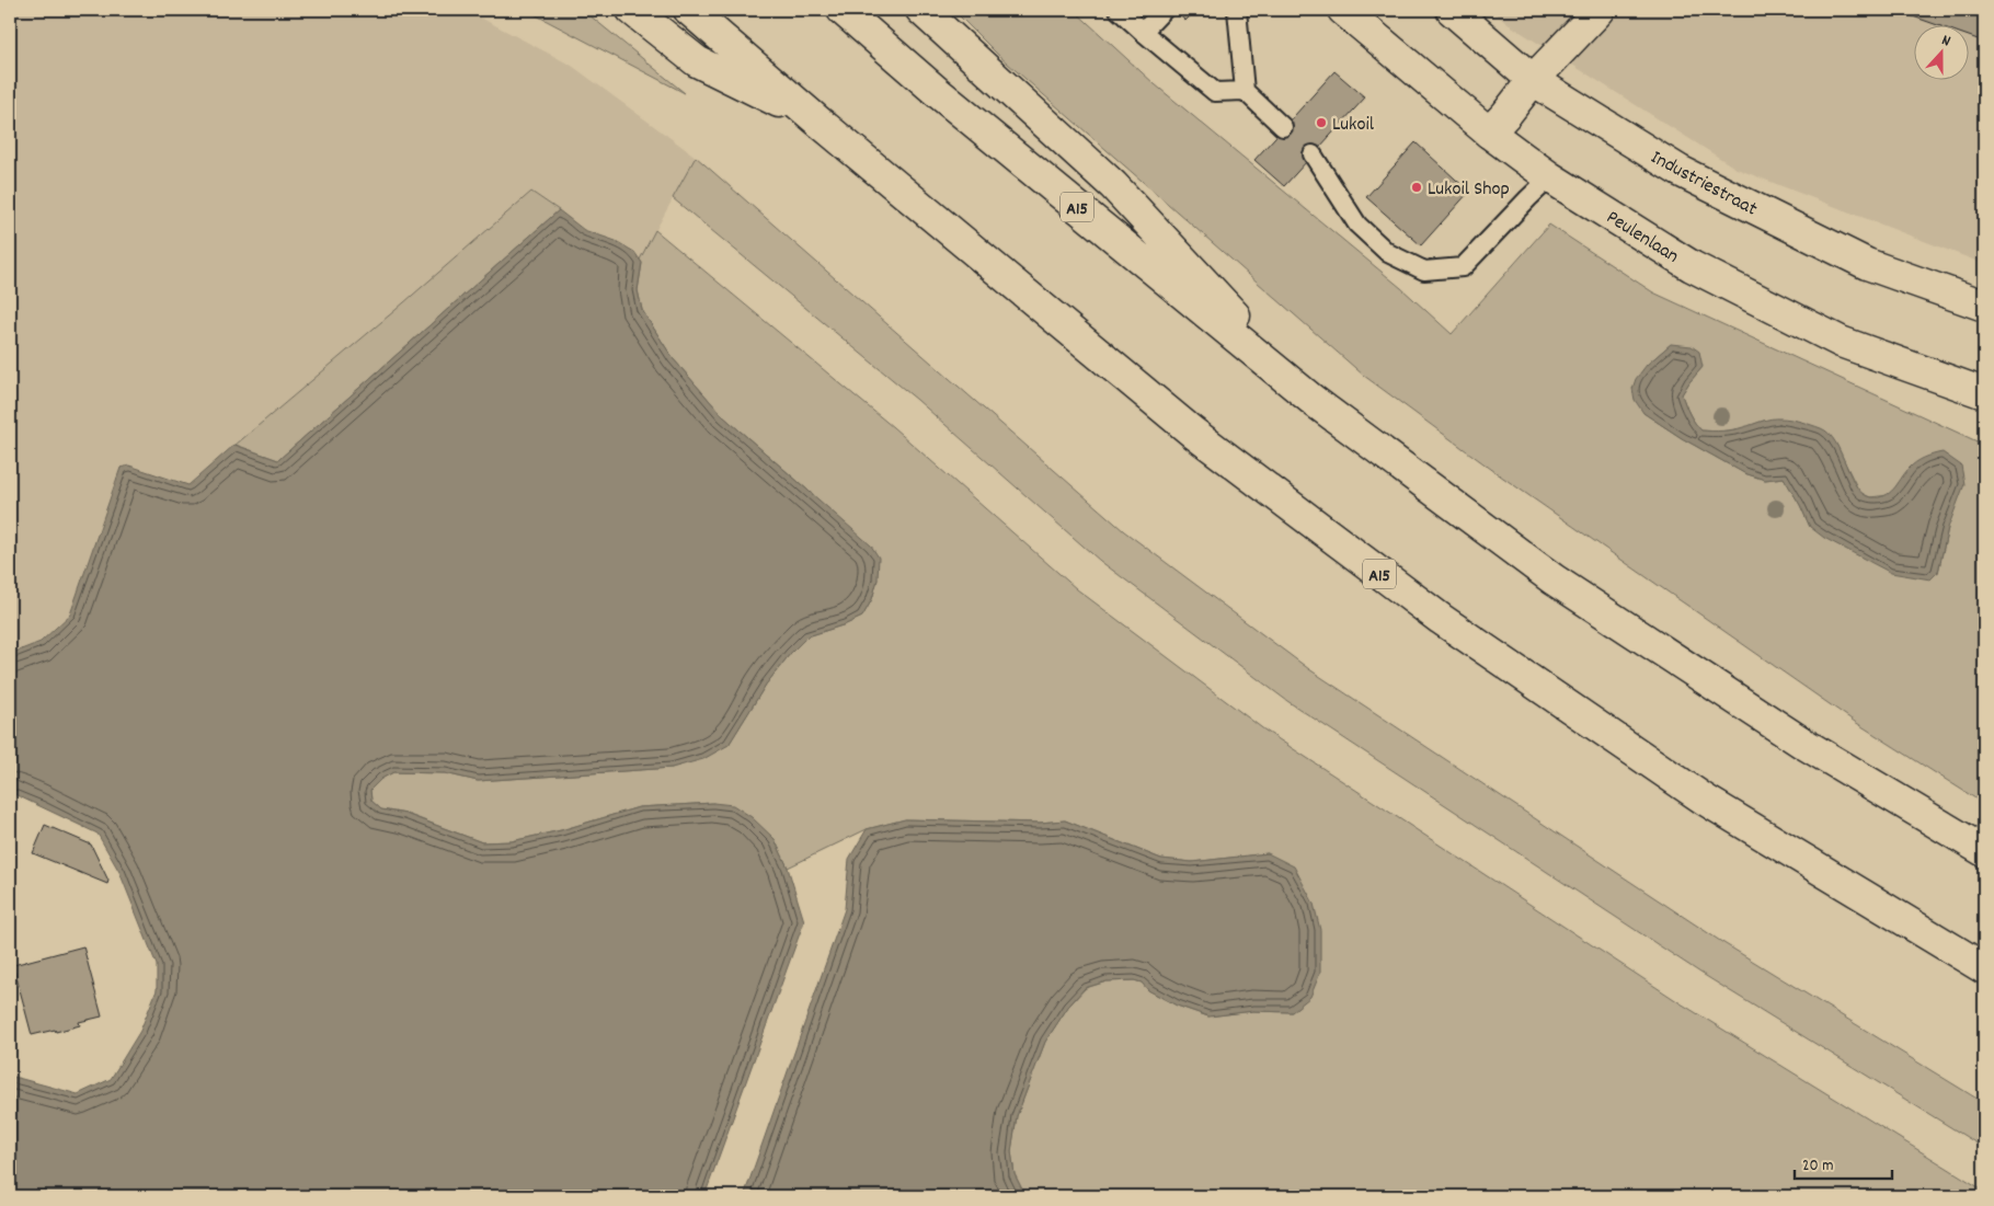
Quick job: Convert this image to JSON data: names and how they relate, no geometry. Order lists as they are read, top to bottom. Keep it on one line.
{"streets":{"main road":["Industriestraat","A15","Peulenlaan"]},"places":["Lukoil","Lukoil Shop"],"scale_bar":"20 m","north":"top"}
